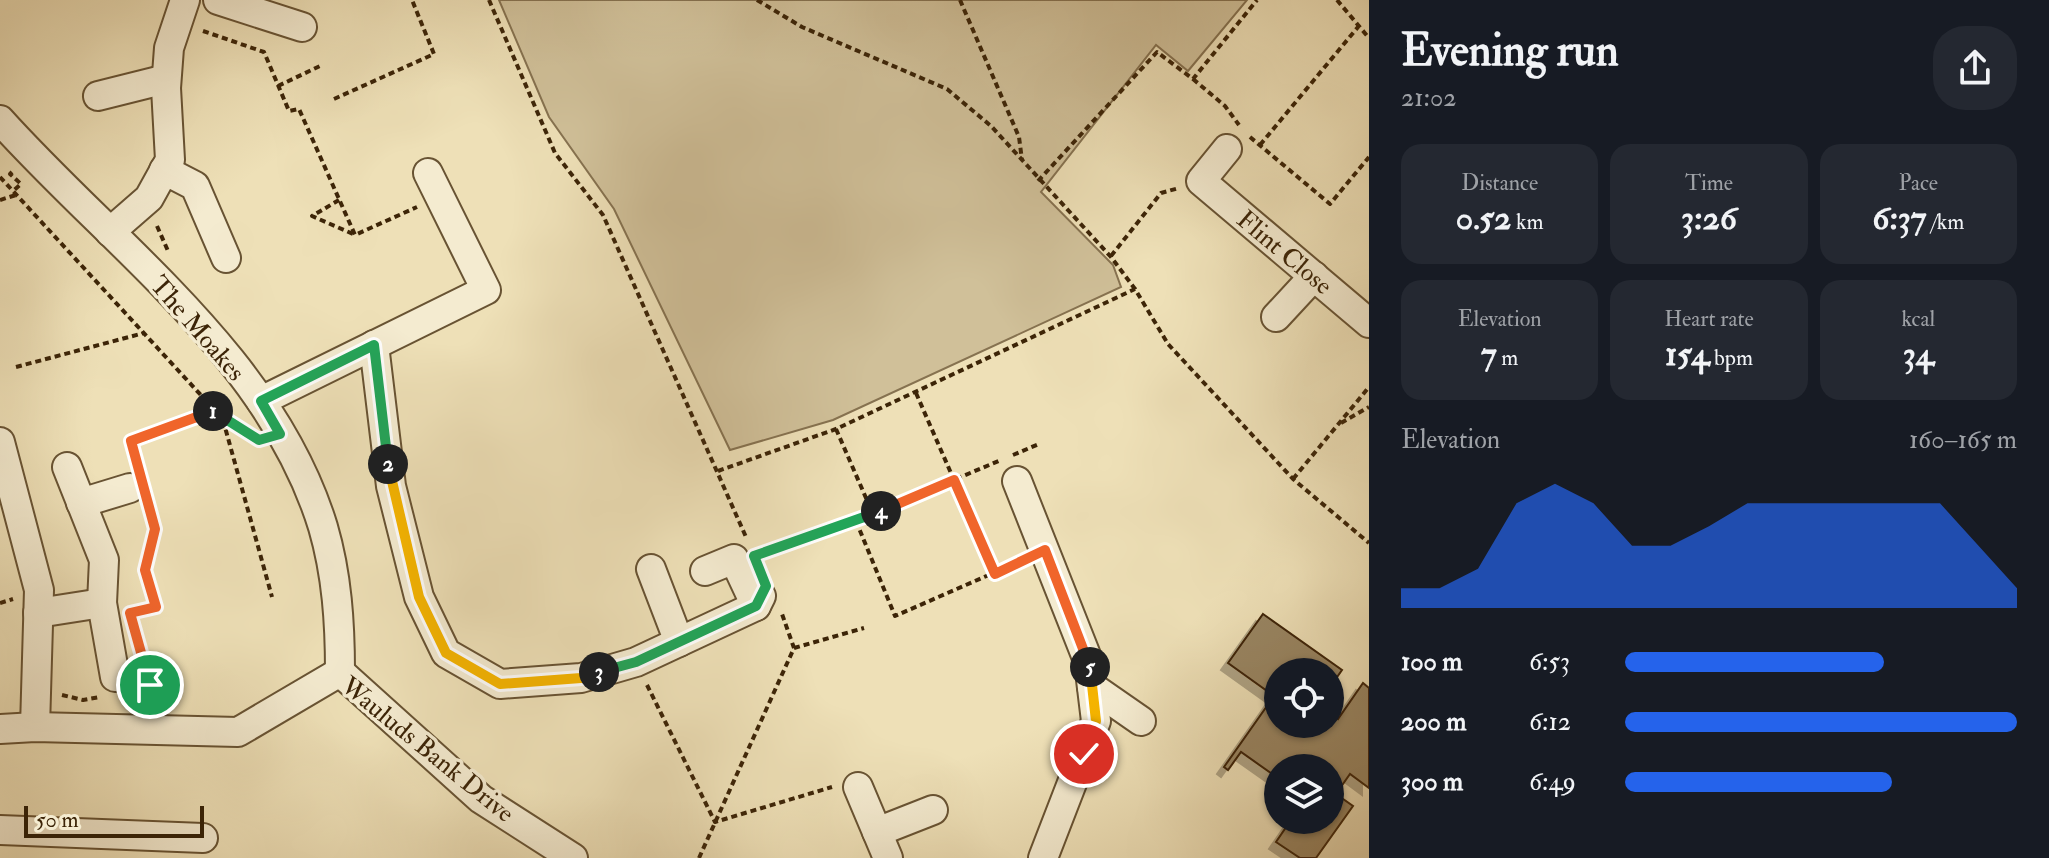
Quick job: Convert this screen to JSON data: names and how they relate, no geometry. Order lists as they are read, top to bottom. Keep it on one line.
{"streets":{"street":["Flint Close","The Moakes","Wauluds Bank Drive"]},"crossings":[["The Moakes","Wauluds Bank Drive"]],"scale_bar":"50 m","page":{"heading":["Evening run","21:02"],"stats":[["Distance","0.52 km"],["Time","3:26"],["Pace","6:37 /km"],["Elevation","7 m"],["Heart rate","154 bpm"],["kcal","34"]],"pins":["1","2","4","5","3"],"chart":["Elevation","160–165 m"],"list":[{"name":"100 m","note":"6:53"},{"name":"200 m","note":"6:12"},{"name":"300 m","note":"6:49"}],"scale":"50 m"}}
